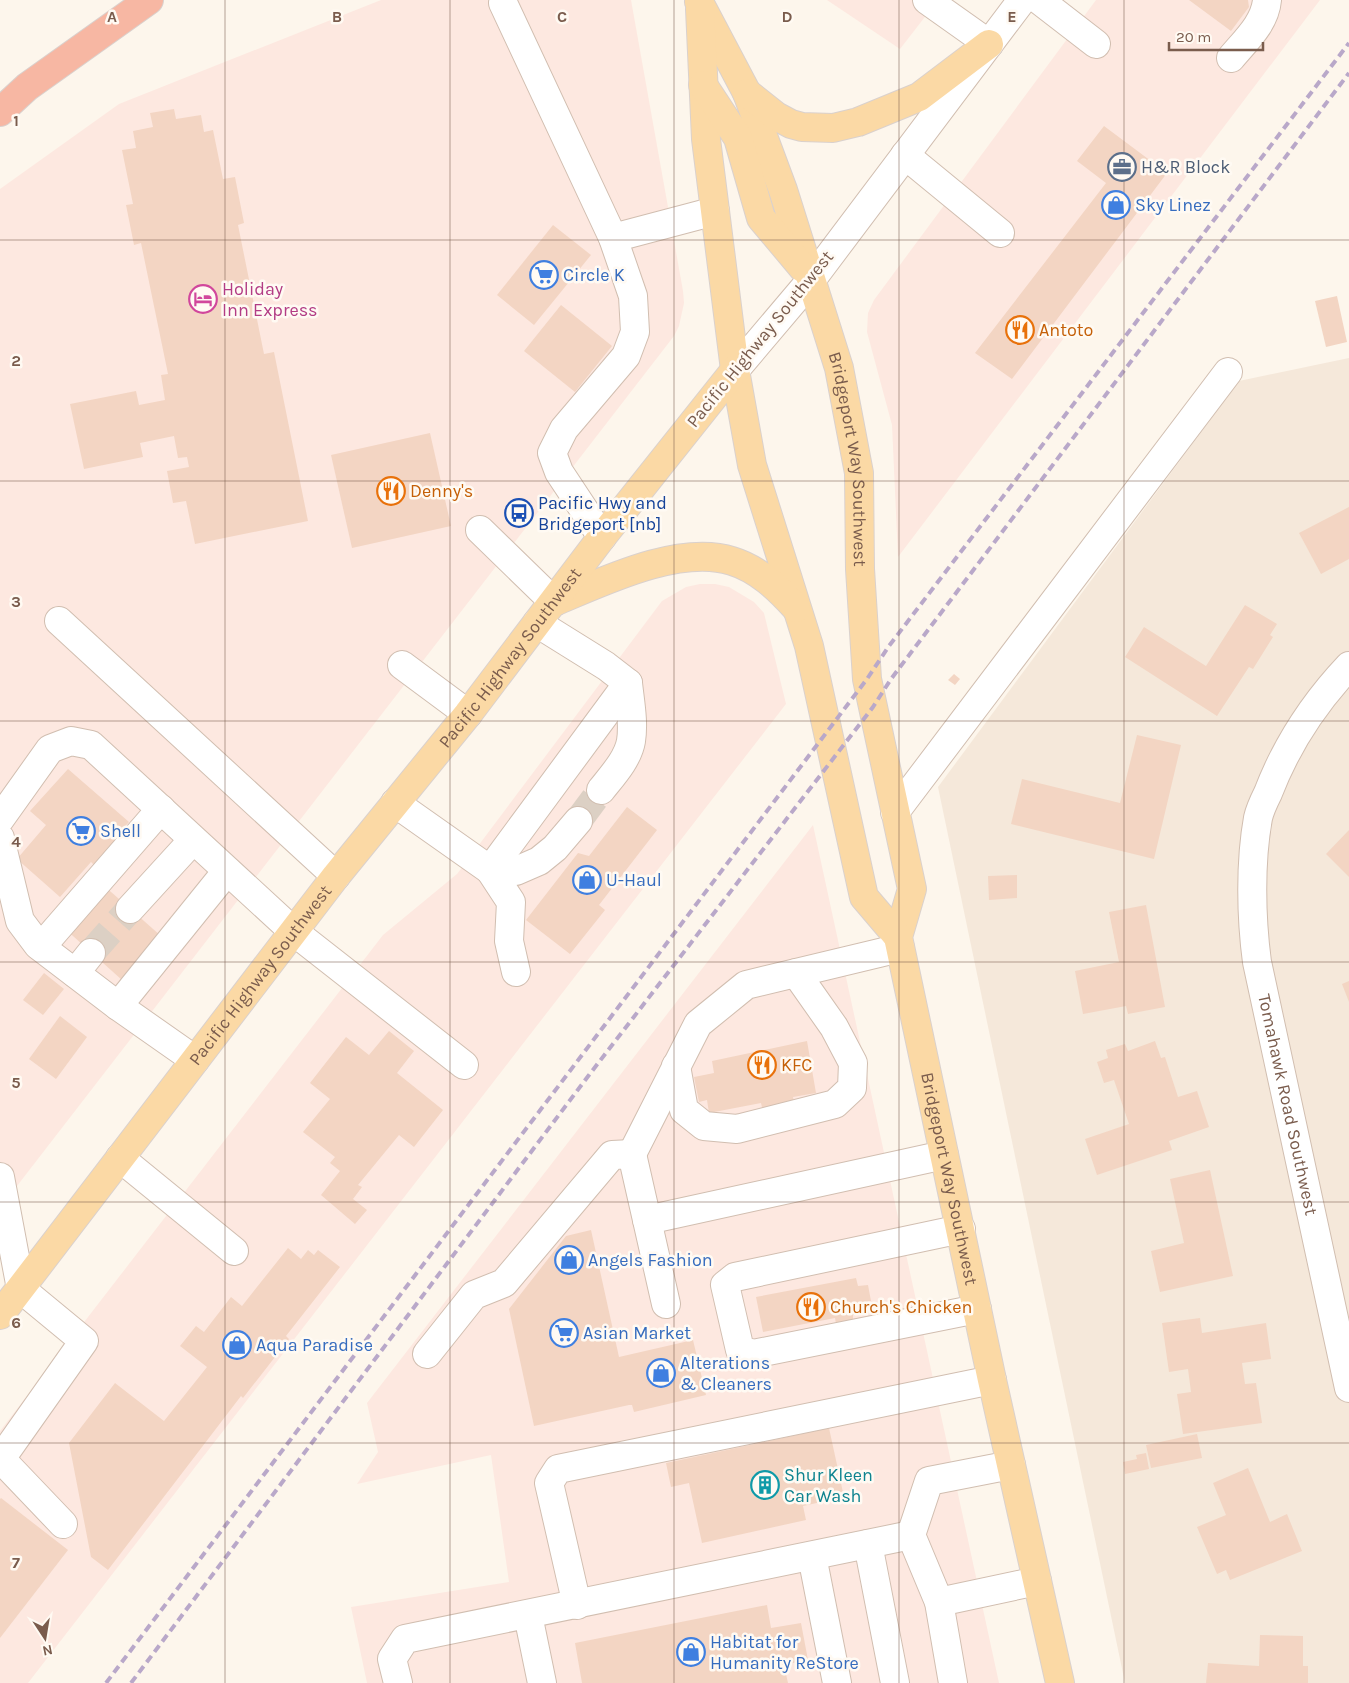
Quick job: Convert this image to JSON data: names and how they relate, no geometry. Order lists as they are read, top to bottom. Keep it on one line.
{"streets":{"main road":["Pacific Highway Southwest","Bridgeport Way Southwest"],"street":["Tomahawk Road Southwest"]},"crossings":[["Pacific Highway Southwest","Bridgeport Way Southwest"]],"places":{"office":["H&R Block"],"shop":["Sky Linez","U-Haul","Angels Fashion","Aqua Paradise","Alterations & Cleaners","Habitat for Humanity ReStore"],"supermarket":["Circle K","Shell","Asian Market"],"hotel":["Holiday Inn Express"],"restaurant":["Antoto","Denny's","KFC","Church's Chicken"],"bus stop":["Pacific Hwy and Bridgeport [nb]"],"building":["Shur Kleen Car Wash"]},"scale_bar":"20 m","north":"bottom","grid":{"columns":["A","B","C","D","E"],"rows":["1","2","3","4","5","6","7"]}}
